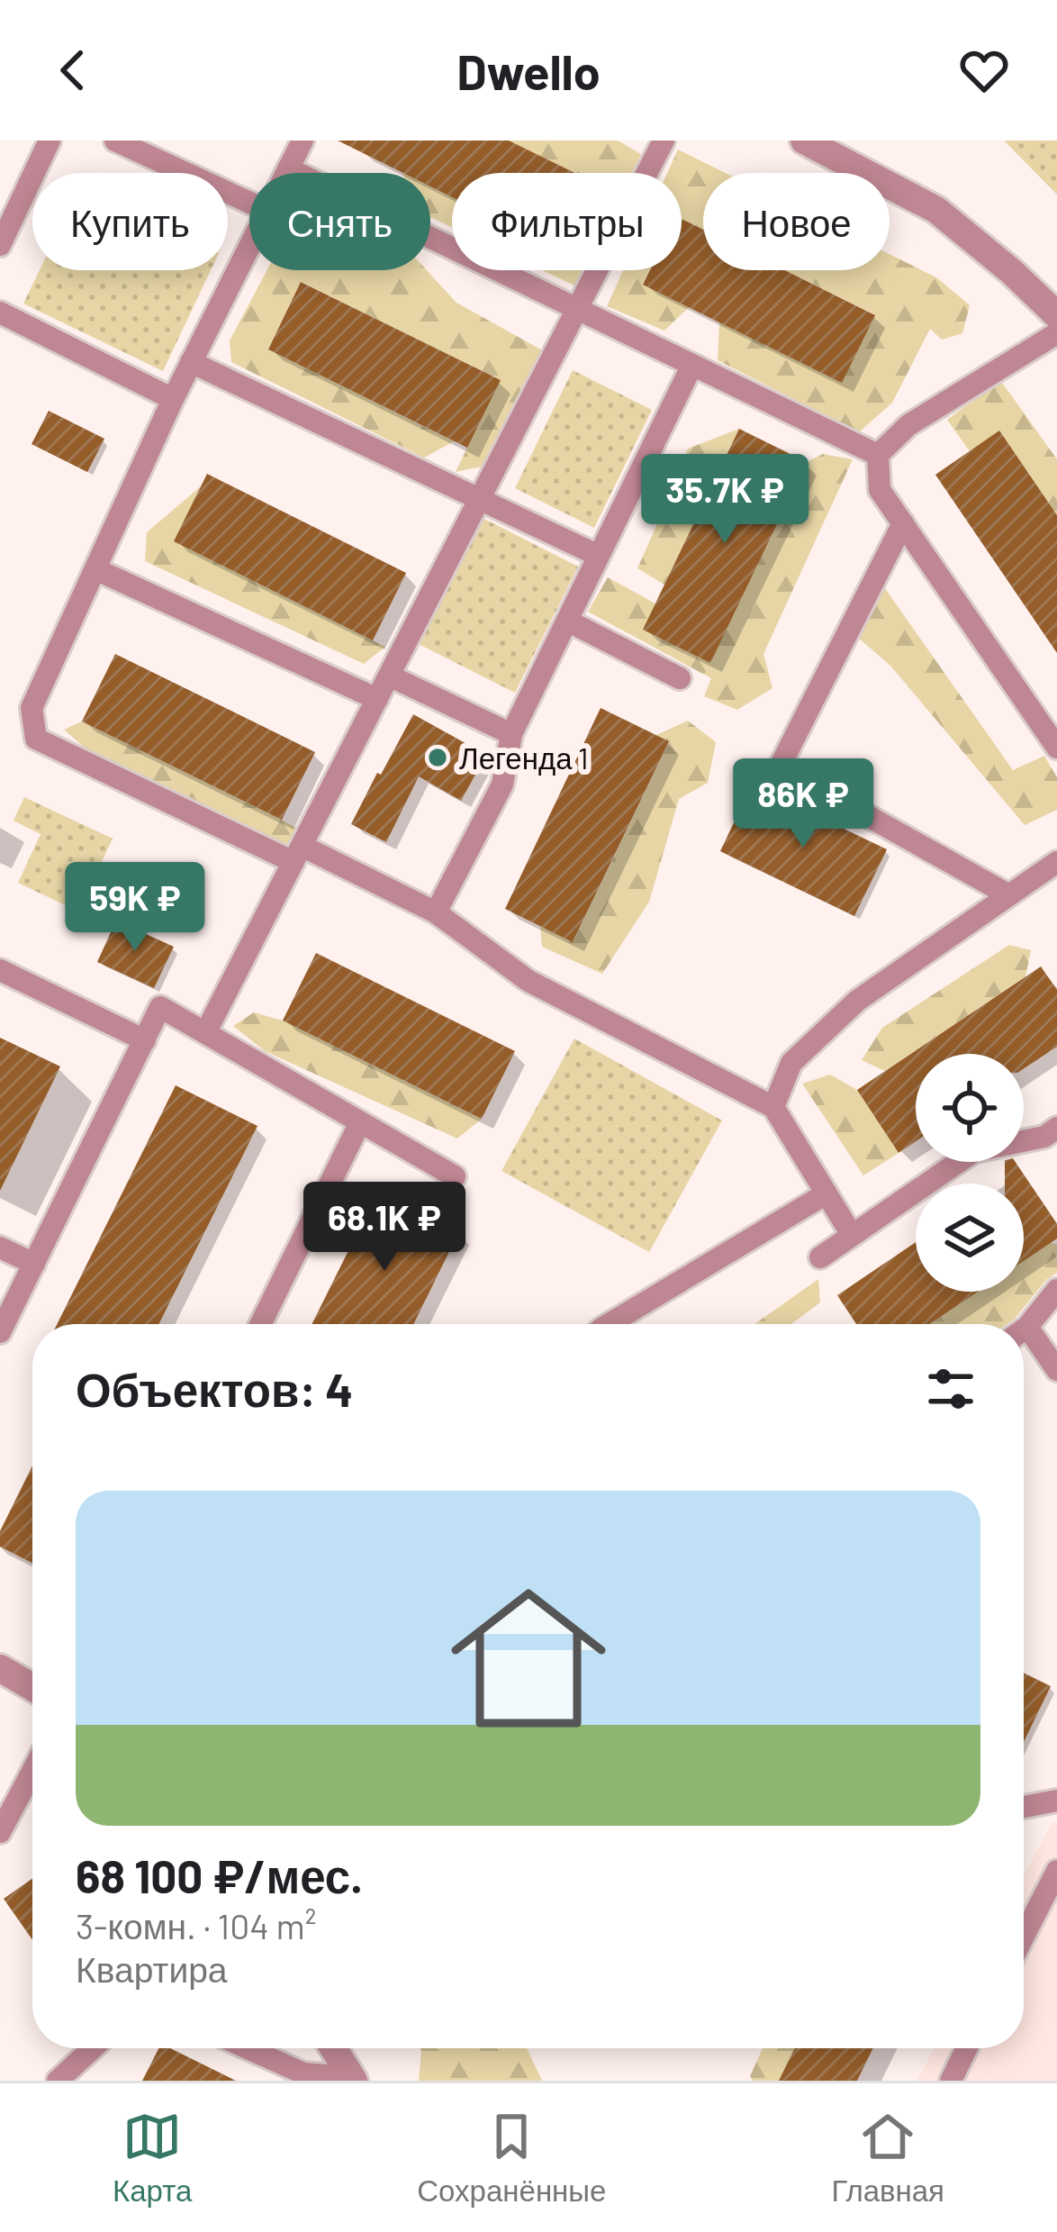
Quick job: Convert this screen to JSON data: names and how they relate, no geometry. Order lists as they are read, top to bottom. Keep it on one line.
{"places":["Легенда 1"],"page":{"header":"Dwello","chip":["Купить","Снять","Фильтры","Новое"],"price":["35.7K ₽","86K ₽","59K ₽","68.1K ₽"],"heading":"Объектов: 4","list":[{"name":"68 100 ₽/мес.","note":"3-комн. · 104 m² · Квартира"}],"tabs":["Карта","Сохранённые","Главная"]}}
